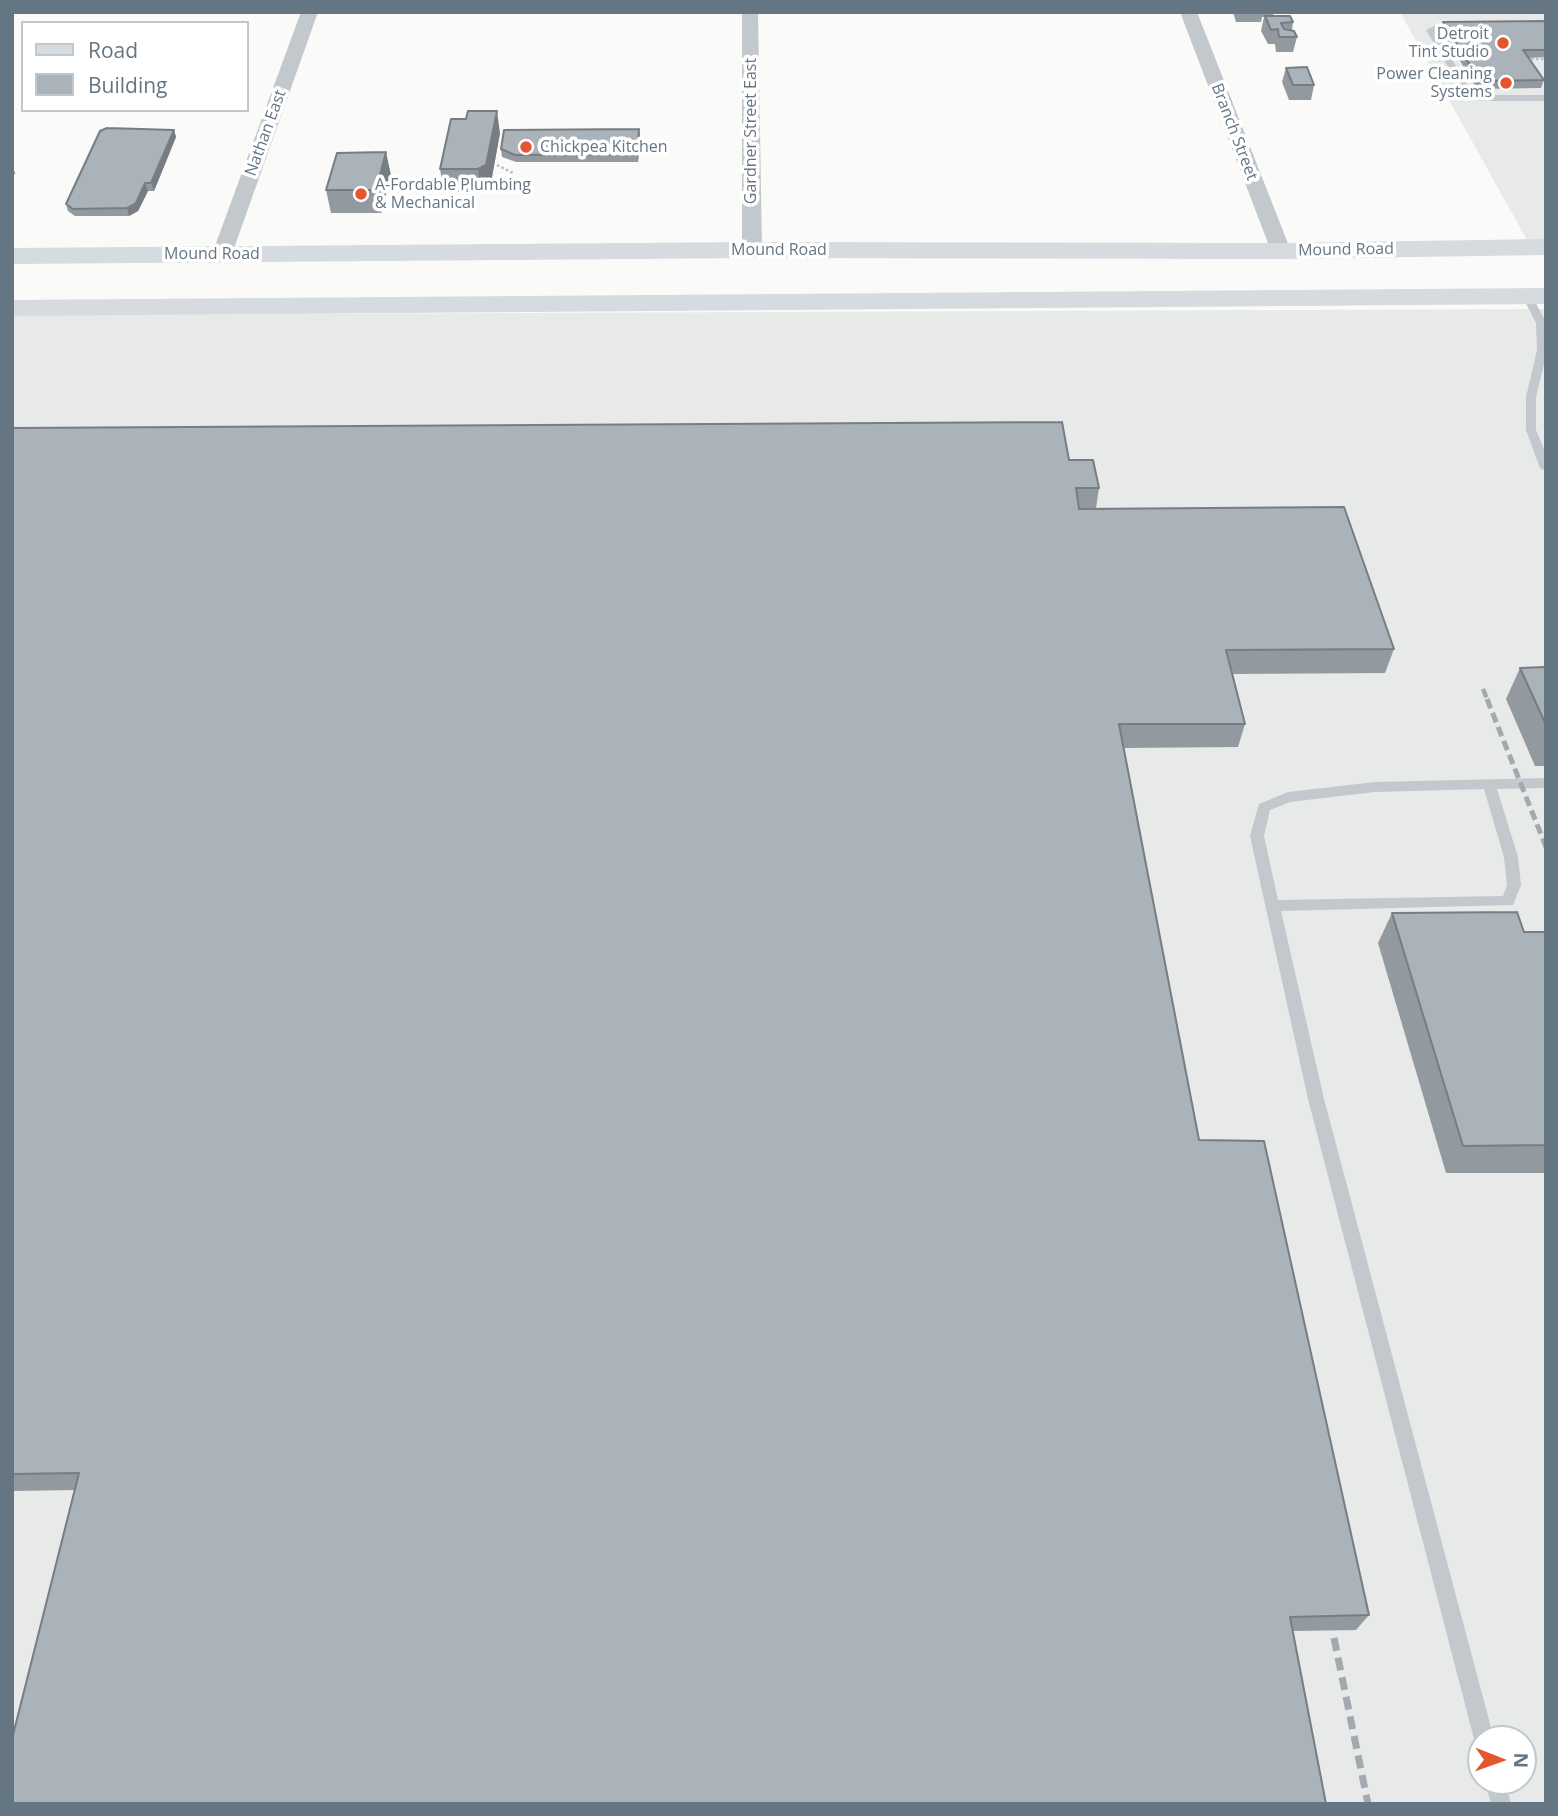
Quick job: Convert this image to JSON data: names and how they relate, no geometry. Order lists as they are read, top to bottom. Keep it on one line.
{"streets":{"main road":["Mound Road"],"street":["Gardner Street East","Branch Street","Nathan East"]},"crossings":[["Gardner Street East","Mound Road"],["Branch Street","Mound Road"],["Nathan East","Mound Road"]],"places":["Detroit Tint Studio","Power Cleaning Systems","Chickpea Kitchen","A-Fordable Plumbing & Mechanical"],"legend":["Road","Building"],"north":"right"}
